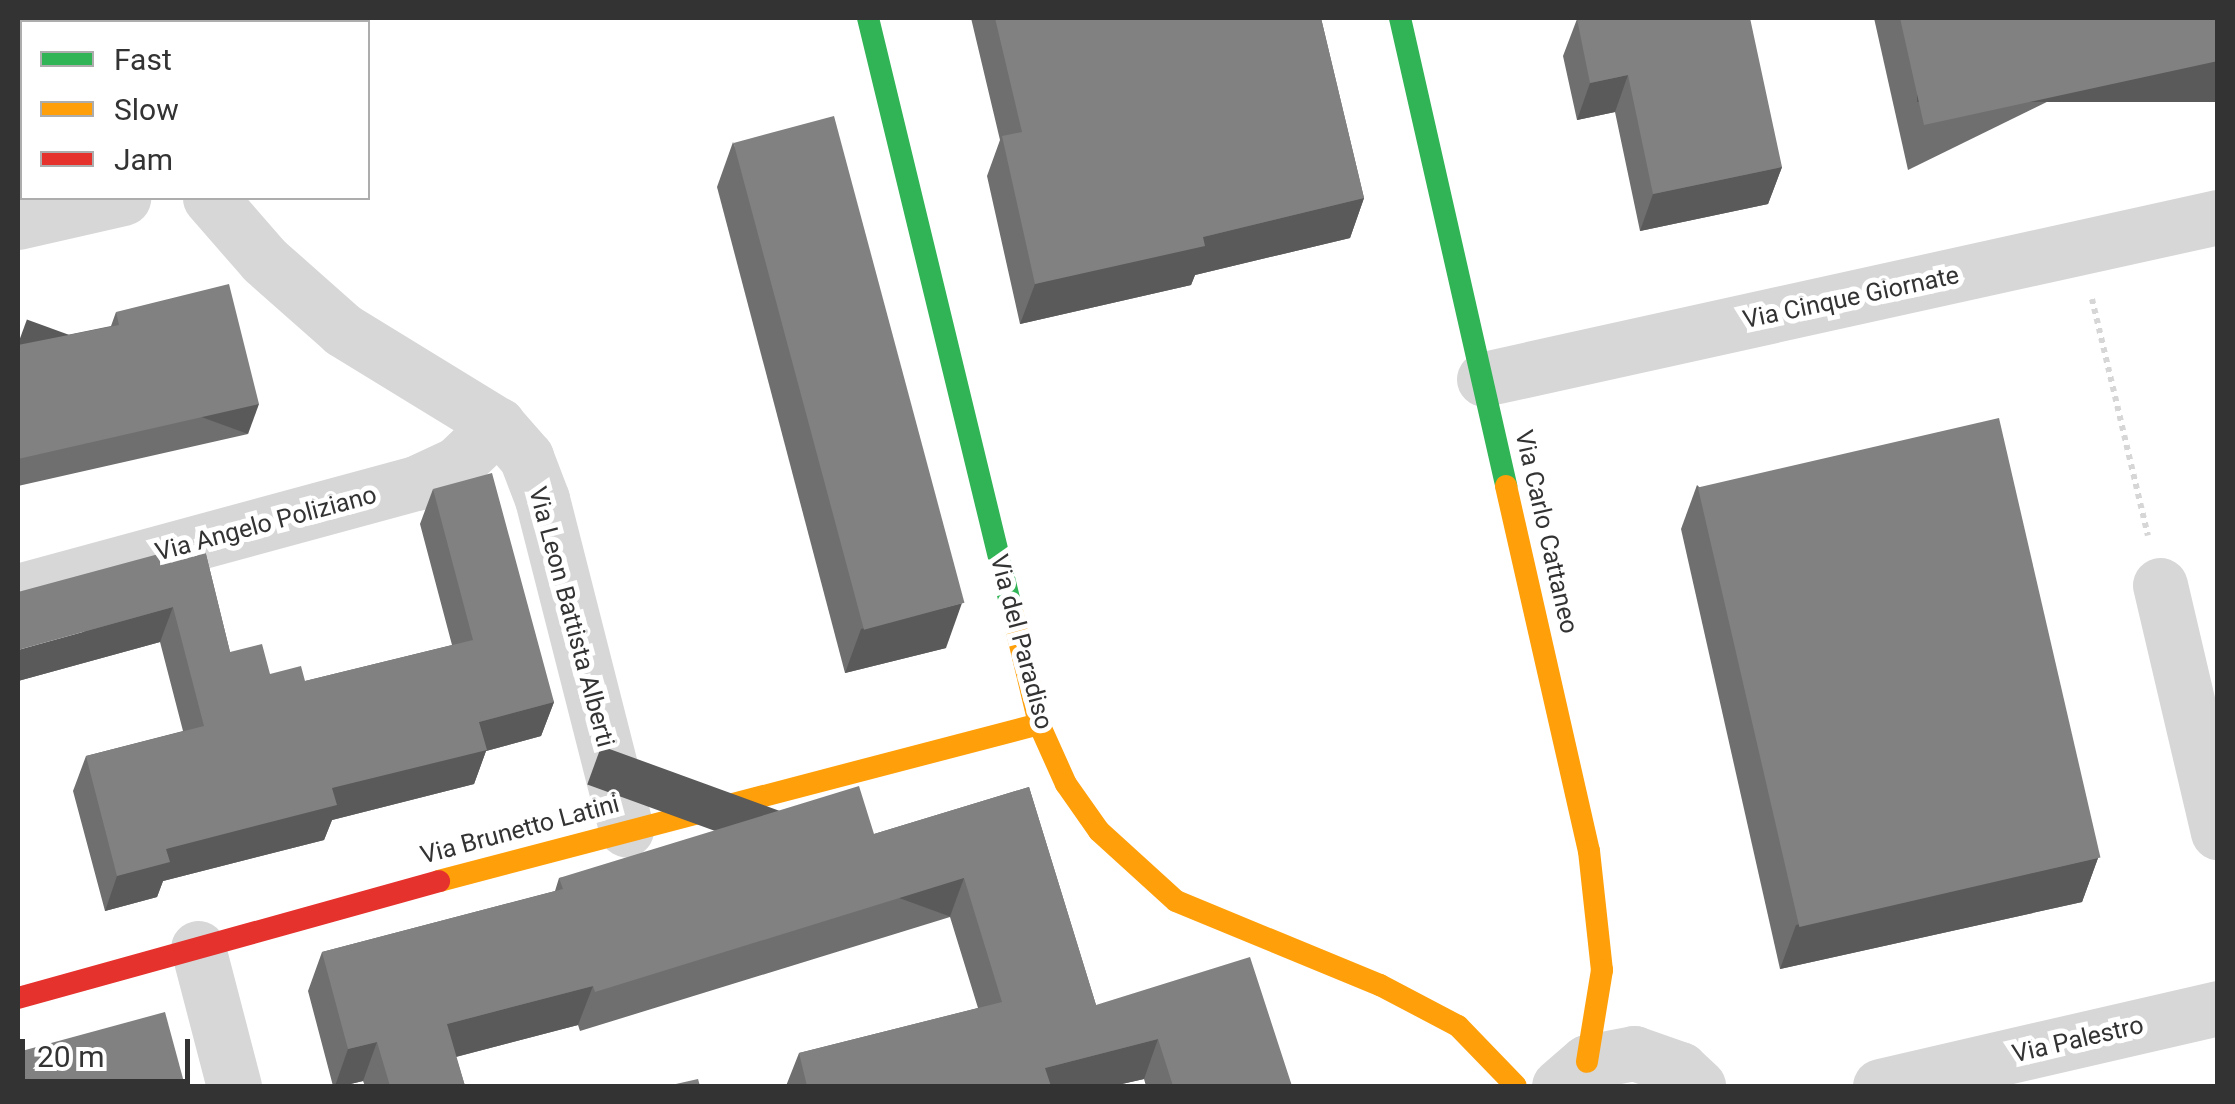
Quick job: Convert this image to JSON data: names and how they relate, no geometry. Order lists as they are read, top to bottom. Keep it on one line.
{"streets":{"street":["Via Cinque Giornate","Via Angelo Poliziano","Via Carlo Cattaneo","Via Leon Battista Alberti","Via del Paradiso","Via Brunetto Latini","Via Palestro"]},"crossings":[["Via Cinque Giornate","Via Carlo Cattaneo"],["Via Angelo Poliziano","Via Leon Battista Alberti"],["Via Leon Battista Alberti","Via Brunetto Latini"],["Via del Paradiso","Via Brunetto Latini"]],"legend":["Fast","Slow","Jam"],"scale_bar":"20 m"}
